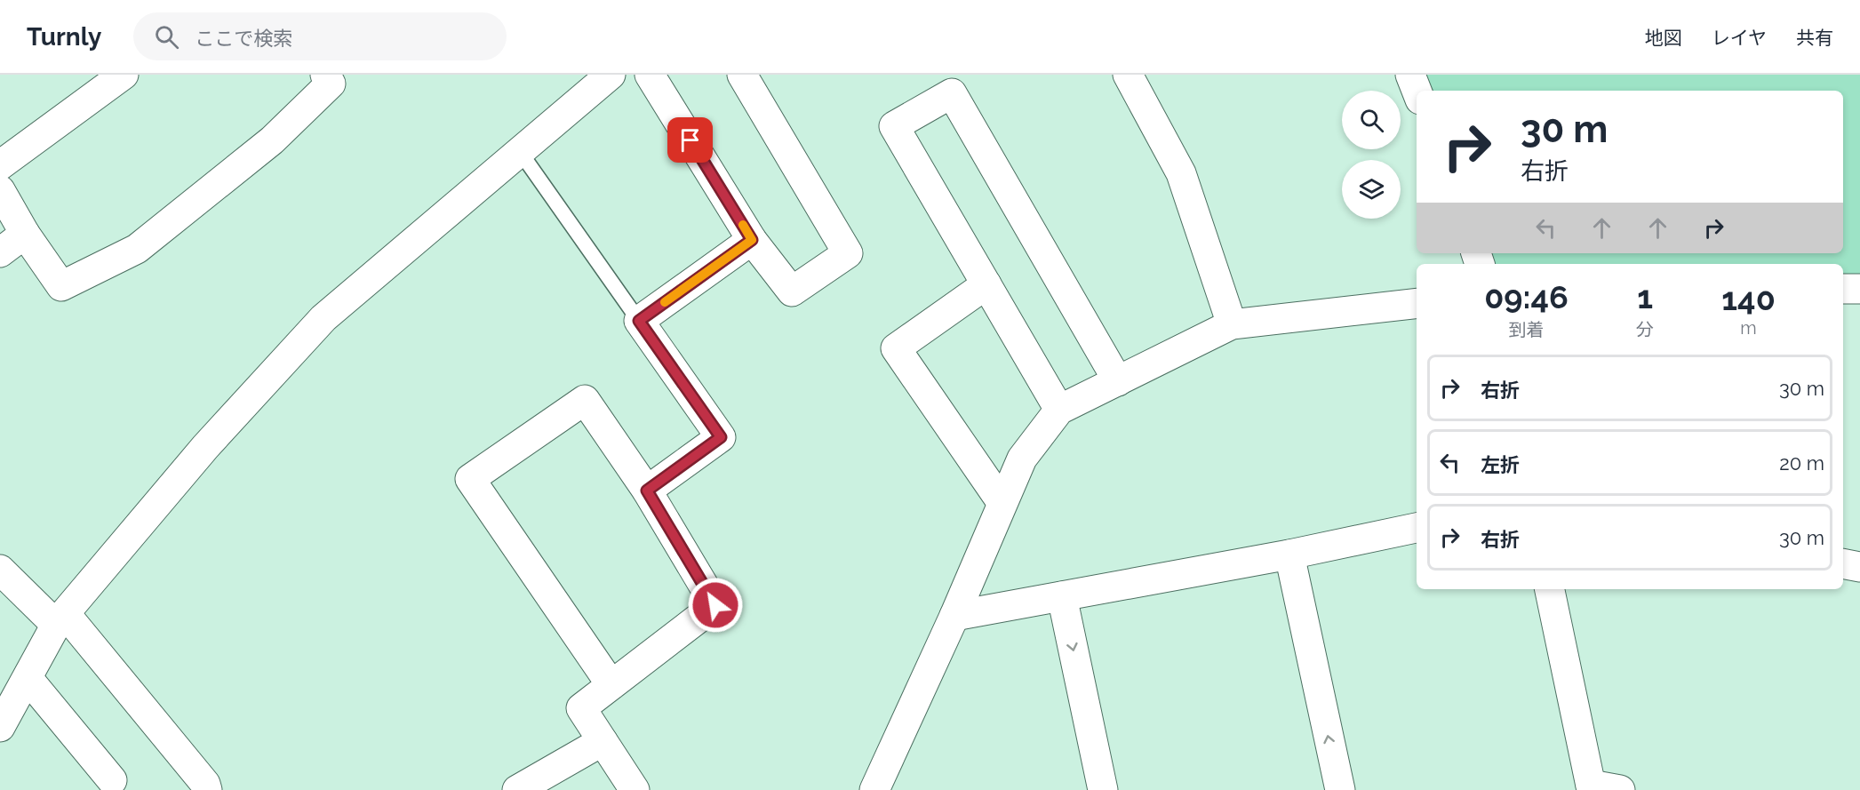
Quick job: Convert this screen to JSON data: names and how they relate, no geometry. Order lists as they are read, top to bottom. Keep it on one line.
{"page":{"header":"Turnly","search":"ここで検索","nav":["地図","レイヤ","共有"],"turn":["30 m","右折"],"eta":["09:46","到着","1","分","140","m"],"list":[{"name":"右折","value":"30 m"},{"name":"左折","value":"20 m"},{"name":"右折","value":"30 m"}]}}
